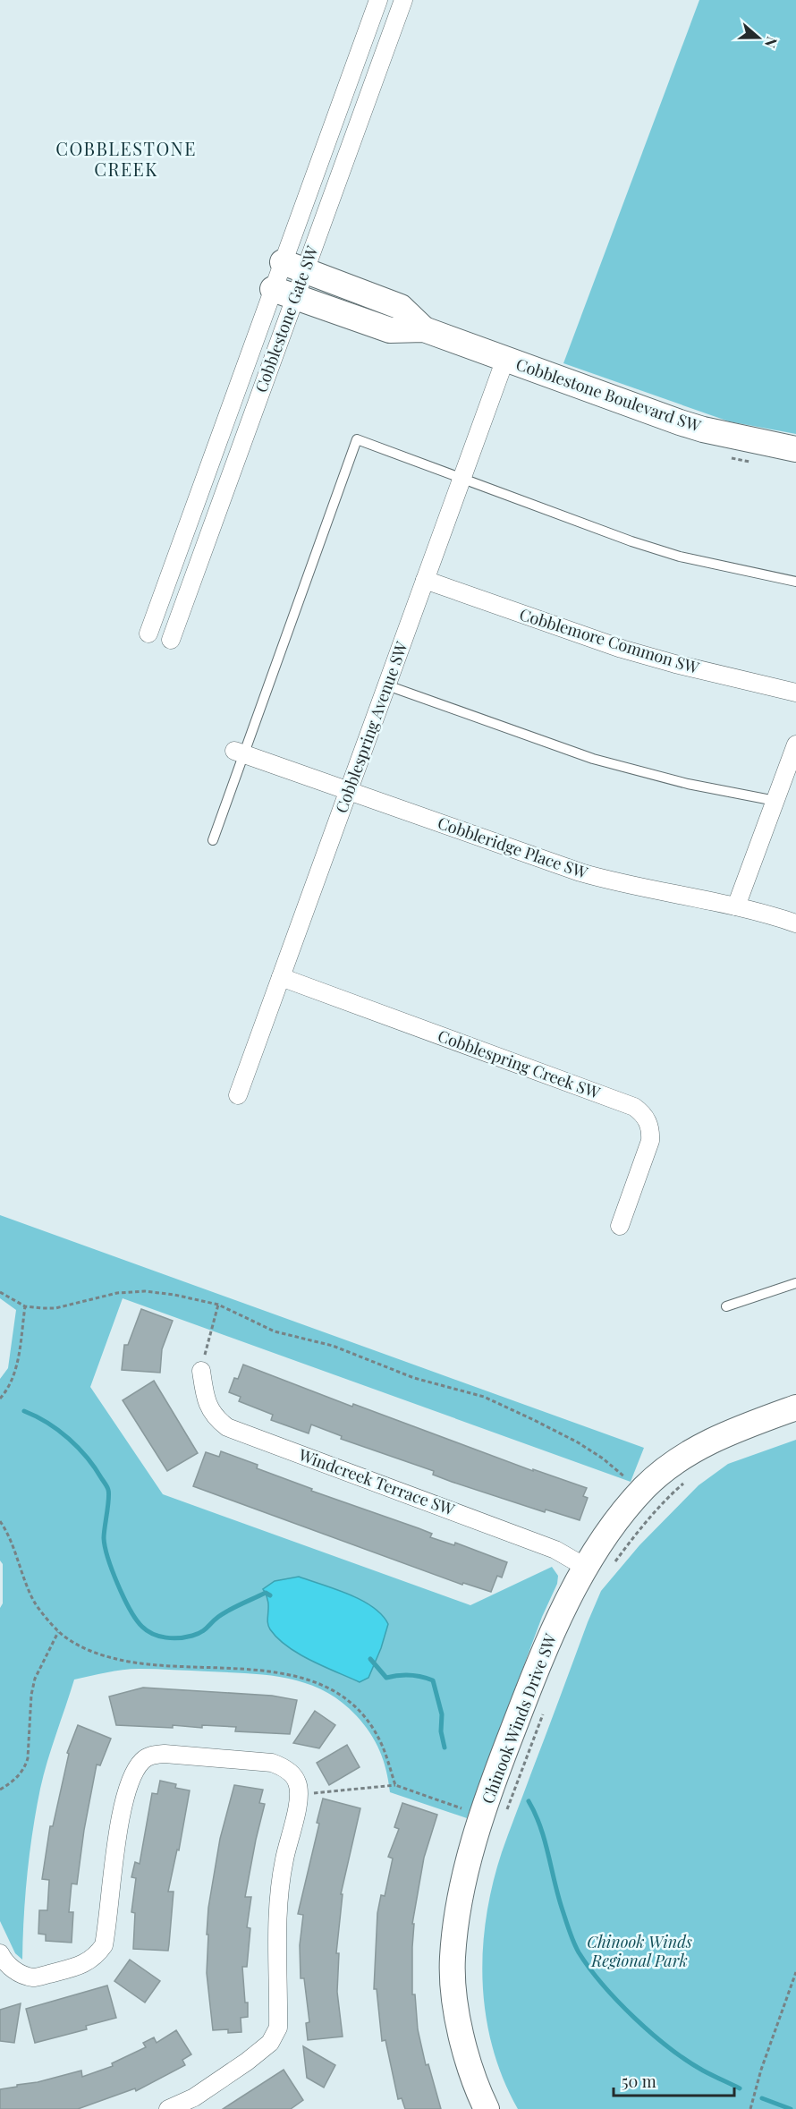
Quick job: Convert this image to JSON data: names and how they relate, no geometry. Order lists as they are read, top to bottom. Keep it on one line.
{"streets":{"street":["Cobblestone Gate SW","Cobblestone Boulevard SW","Cobblemore Common SW","Cobblespring Avenue SW","Cobbleridge Place SW","Cobblespring Creek SW","Windcreek Terrace SW","Chinook Winds Drive SW"]},"crossings":[["Cobblestone Gate SW","Cobblestone Boulevard SW"],["Cobblestone Boulevard SW","Cobblespring Avenue SW"],["Cobblemore Common SW","Cobblespring Avenue SW"],["Cobblespring Avenue SW","Cobbleridge Place SW"],["Cobblespring Avenue SW","Cobblespring Creek SW"],["Windcreek Terrace SW","Chinook Winds Drive SW"]],"districts":["COBBLESTONE CREEK"],"parks":["Chinook Winds Regional Park"],"scale_bar":"50 m","north":"right"}
